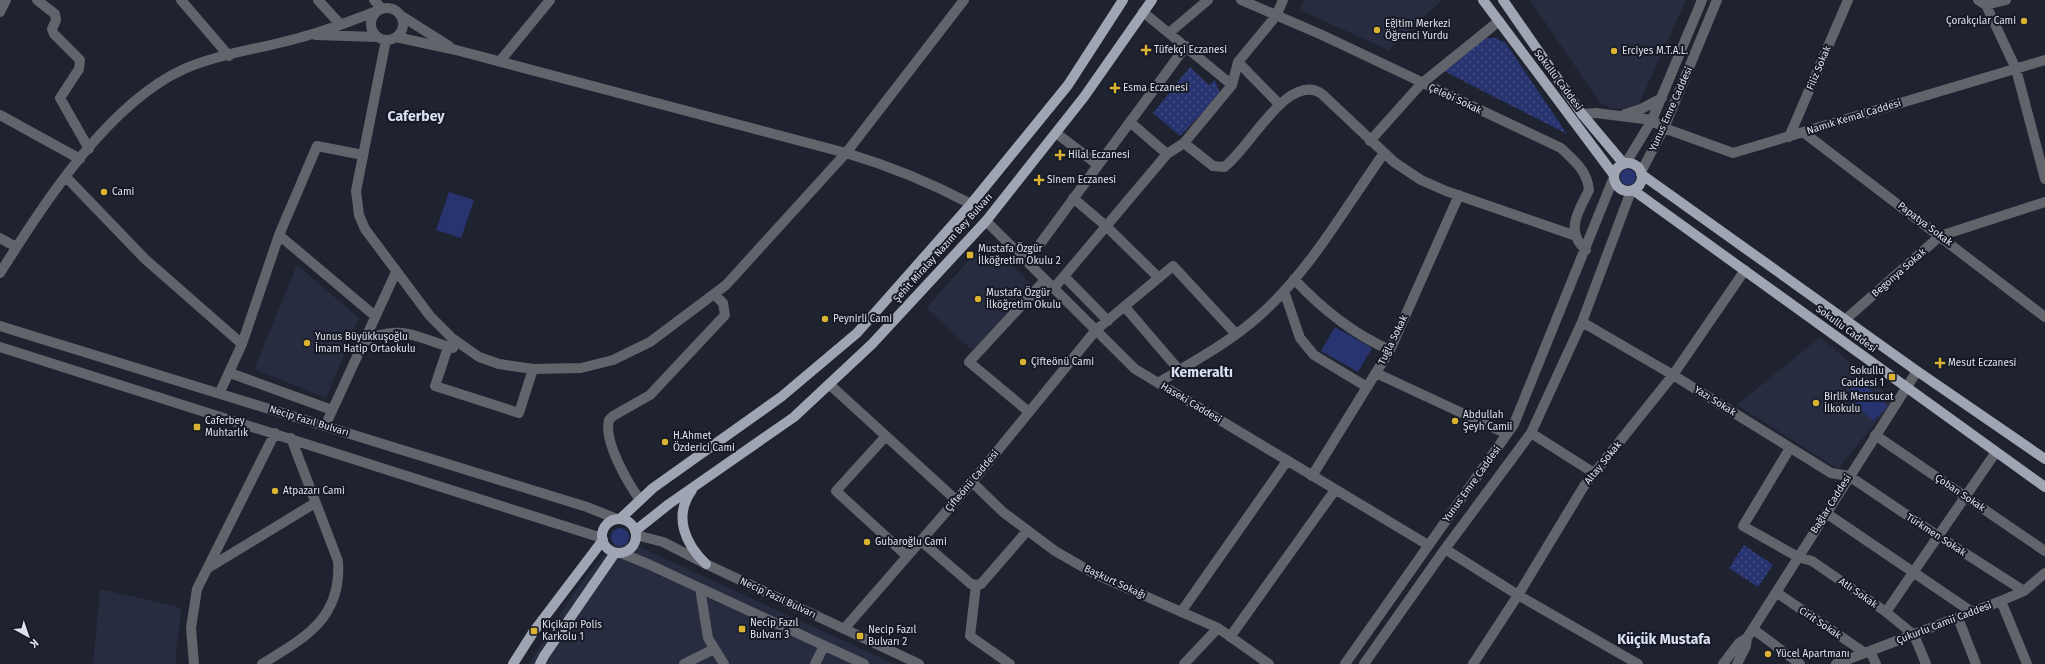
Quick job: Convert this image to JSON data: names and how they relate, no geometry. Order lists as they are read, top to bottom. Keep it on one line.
{"streets":{"main road":["Sokullu Caddesi","Şehit Miralay Nazım Bey Bulvarı"],"street":["Filiz Sokak","Çelebi Sokak","Yunus Emre Caddesi","Namık Kemal Caddesi","Papatya Sokak","Begonya Sokak","Tuğla Sokak","Yazı Sokak","Haseki Caddesi","Necip Fazıl Bulvarı","Altay Sokak","Çifteönü Caddesi","Çoban Sokak","Bağlar Caddesi","Türkmen Sokak","Başkurt Sokağı","Atlı Sokak","Cirit Sokak","Çukurlu Camii Caddesi"]},"crossings":[["Filiz Sokak","Namık Kemal Caddesi"],["Sokullu Caddesi","Yunus Emre Caddesi"],["Sokullu Caddesi","Begonya Sokak"],["Sokullu Caddesi","Altay Sokak"],["Sokullu Caddesi","Bağlar Caddesi"],["Yunus Emre Caddesi","Namık Kemal Caddesi"],["Yunus Emre Caddesi","Yazı Sokak"],["Yunus Emre Caddesi","Haseki Caddesi"],["Namık Kemal Caddesi","Papatya Sokak"],["Papatya Sokak","Begonya Sokak"],["Şehit Miralay Nazım Bey Bulvarı","Haseki Caddesi"],["Şehit Miralay Nazım Bey Bulvarı","Necip Fazıl Bulvarı"],["Tuğla Sokak","Haseki Caddesi"],["Yazı Sokak","Altay Sokak"],["Yazı Sokak","Bağlar Caddesi"],["Yazı Sokak","Türkmen Sokak"],["Yazı Sokak","Atlı Sokak"],["Haseki Caddesi","Çifteönü Caddesi"],["Necip Fazıl Bulvarı","Çifteönü Caddesi"],["Çifteönü Caddesi","Başkurt Sokağı"],["Çoban Sokak","Bağlar Caddesi"],["Bağlar Caddesi","Türkmen Sokak"],["Bağlar Caddesi","Atlı Sokak"],["Bağlar Caddesi","Cirit Sokak"],["Türkmen Sokak","Çukurlu Camii Caddesi"],["Atlı Sokak","Çukurlu Camii Caddesi"],["Cirit Sokak","Çukurlu Camii Caddesi"]],"districts":["Caferbey","Kemeraltı","Küçük Mustafa"],"places":{"other":["Çorakçılar Cami","Eğitim Merkezi Öğrenci Yurdu","Erciyes M.T.A.L.","Cami","Mustafa Özgür İlköğretim Okulu","Peynirli Cami","Yunus Büyükkuşoğlu İmam Hatip Ortaokulu","Çifteönü Cami","Birlik Mensucat İlkokulu","Abdullah Şeyh Camii","H.Ahmet Özderici Cami","Atpazarı Cami","Gubaroğlu Cami","Yücel Apartmanı"],"health":["Tüfekçi Eczanesi","Esma Eczanesi","Hilal Eczanesi","Sinem Eczanesi","Mesut Eczanesi"],"transit":["Mustafa Özgür İlköğretim Okulu 2","Sokullu Caddesi 1","Caferbey Muhtarlık","Necip Fazıl Bulvarı 3","Kiçikapı Polis Karkolu 1","Necip Fazıl Bulvarı 2"]},"north":"bottom right"}
